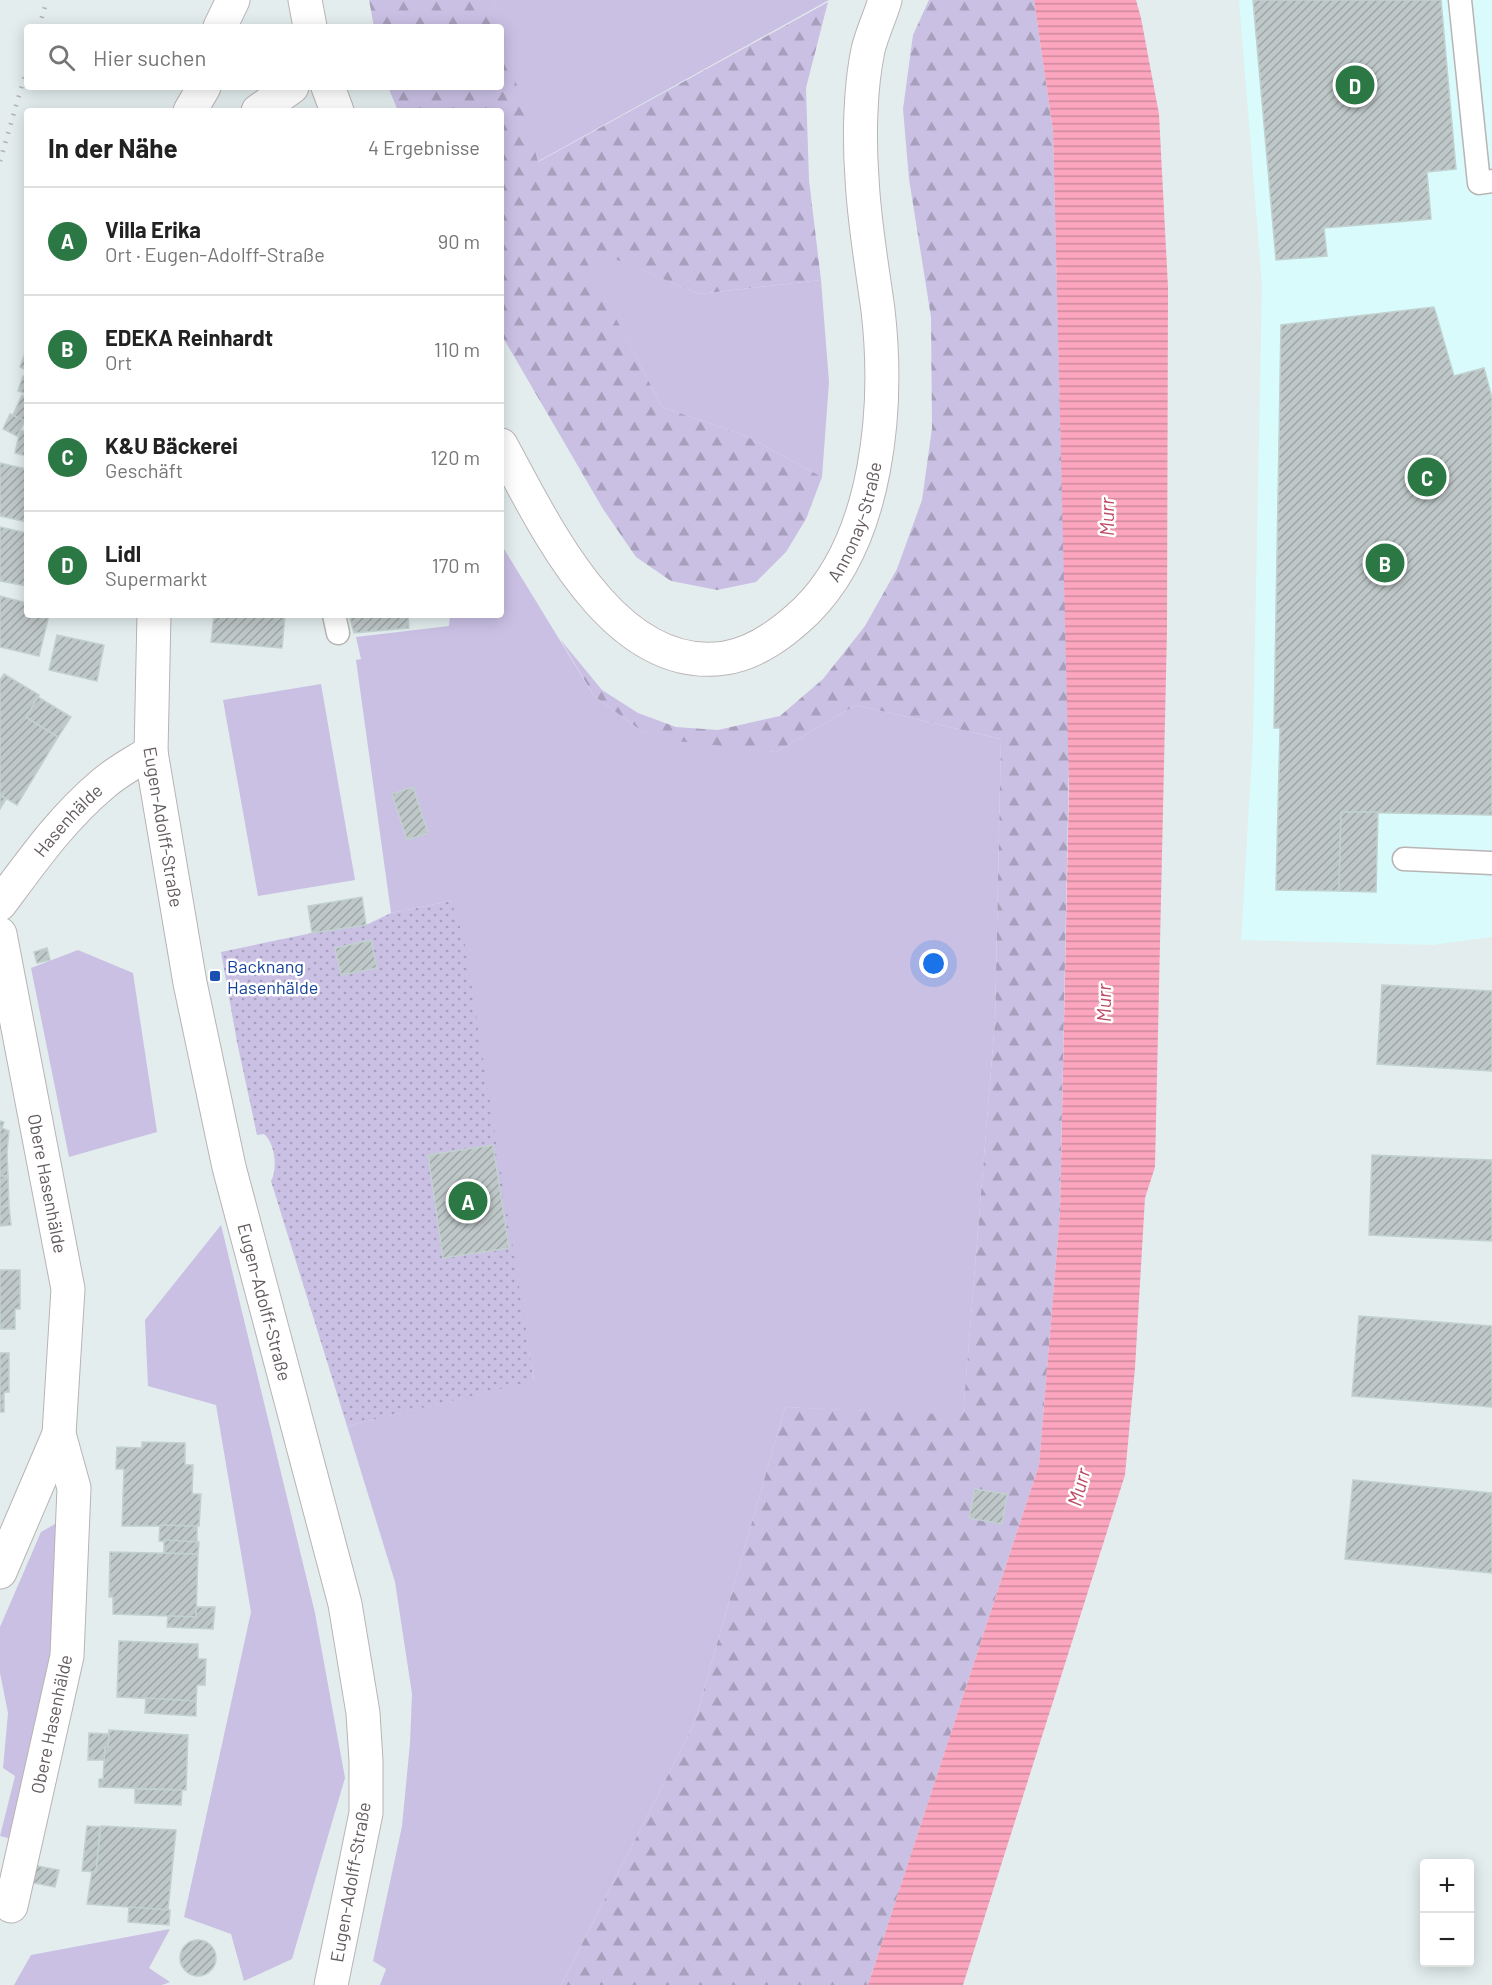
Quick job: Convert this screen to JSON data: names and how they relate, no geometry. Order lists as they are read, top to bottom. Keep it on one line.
{"streets":{"street":["Annonay-Straße","Hasenhälde","Eugen-Adolff-Straße","Obere Hasenhälde"]},"crossings":[["Hasenhälde","Eugen-Adolff-Straße"]],"water":["Murr"],"places":{"transit":["Backnang Hasenhälde"]},"page":{"search":"Hier suchen","pins":["D","C","B","A"],"heading":["In der Nähe","4 Ergebnisse"],"list":[{"mark":"A","name":"Villa Erika","note":"Ort · Eugen-Adolff-Straße","value":"90 m"},{"mark":"B","name":"EDEKA Reinhardt","note":"Ort","value":"110 m"},{"mark":"C","name":"K&U Bäckerei","note":"Geschäft","value":"120 m"},{"mark":"D","name":"Lidl","note":"Supermarkt","value":"170 m"}],"map_buttons":["+","−"]}}
